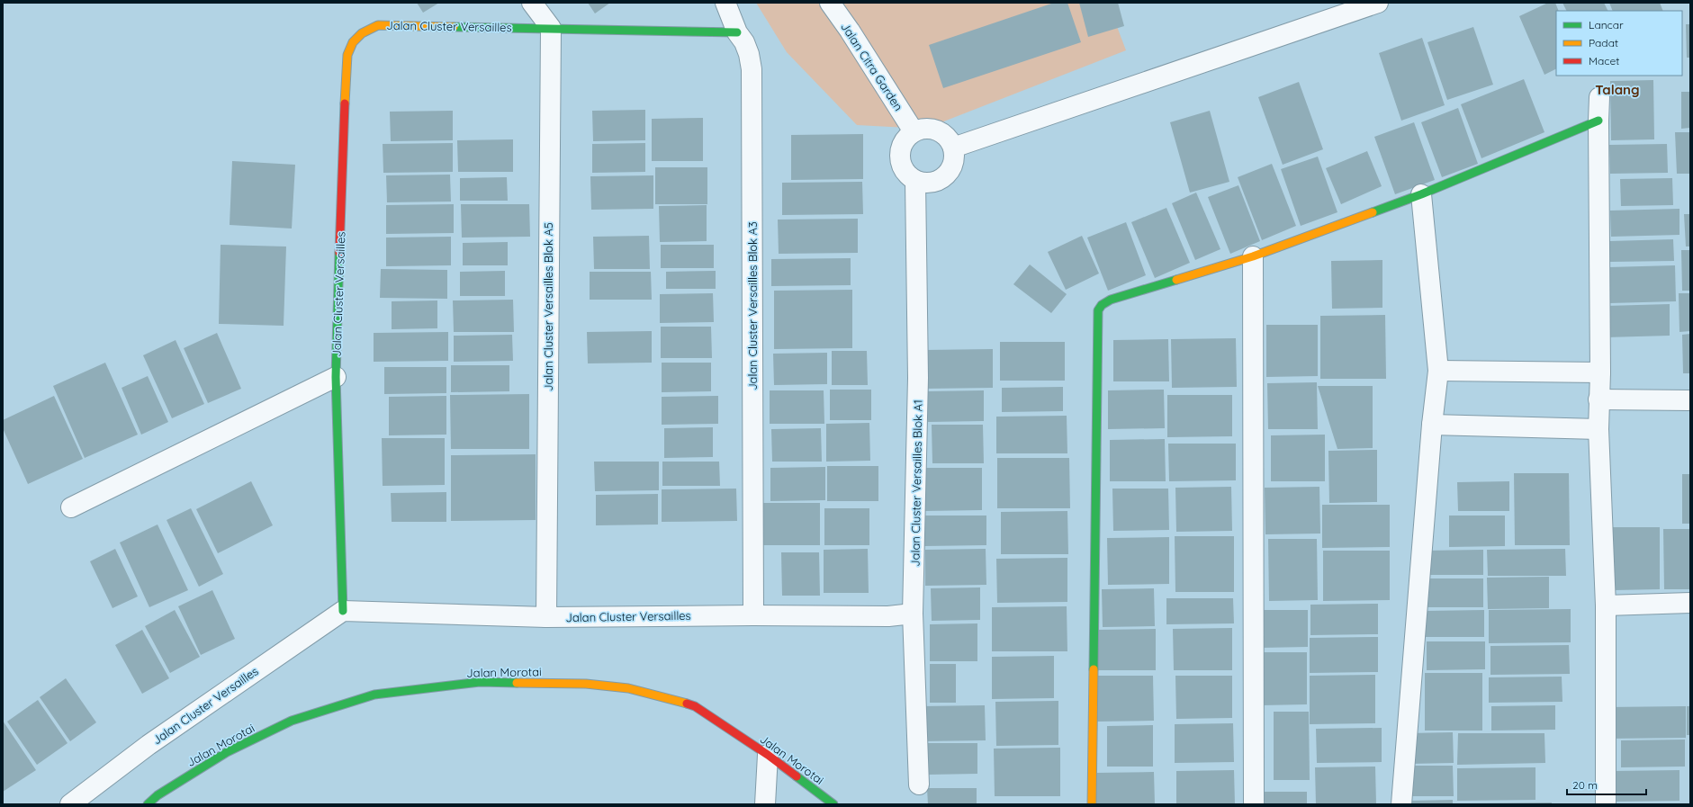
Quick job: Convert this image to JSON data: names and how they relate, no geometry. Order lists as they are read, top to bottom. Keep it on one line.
{"streets":{"street":["Jalan Cluster Versailles","Jalan Citra Garden","Jalan Cluster Versailles Blok A3","Jalan Cluster Versailles Blok A5","Jalan Cluster Versailles Blok A1","Jalan Morotai"]},"crossings":[["Jalan Cluster Versailles","Jalan Cluster Versailles Blok A3"],["Jalan Cluster Versailles","Jalan Cluster Versailles Blok A5"],["Jalan Cluster Versailles","Jalan Cluster Versailles Blok A1"],["Jalan Citra Garden","Jalan Cluster Versailles Blok A1"]],"districts":["Talang"],"legend":["Lancar","Padat","Macet"],"scale_bar":"20 m"}
